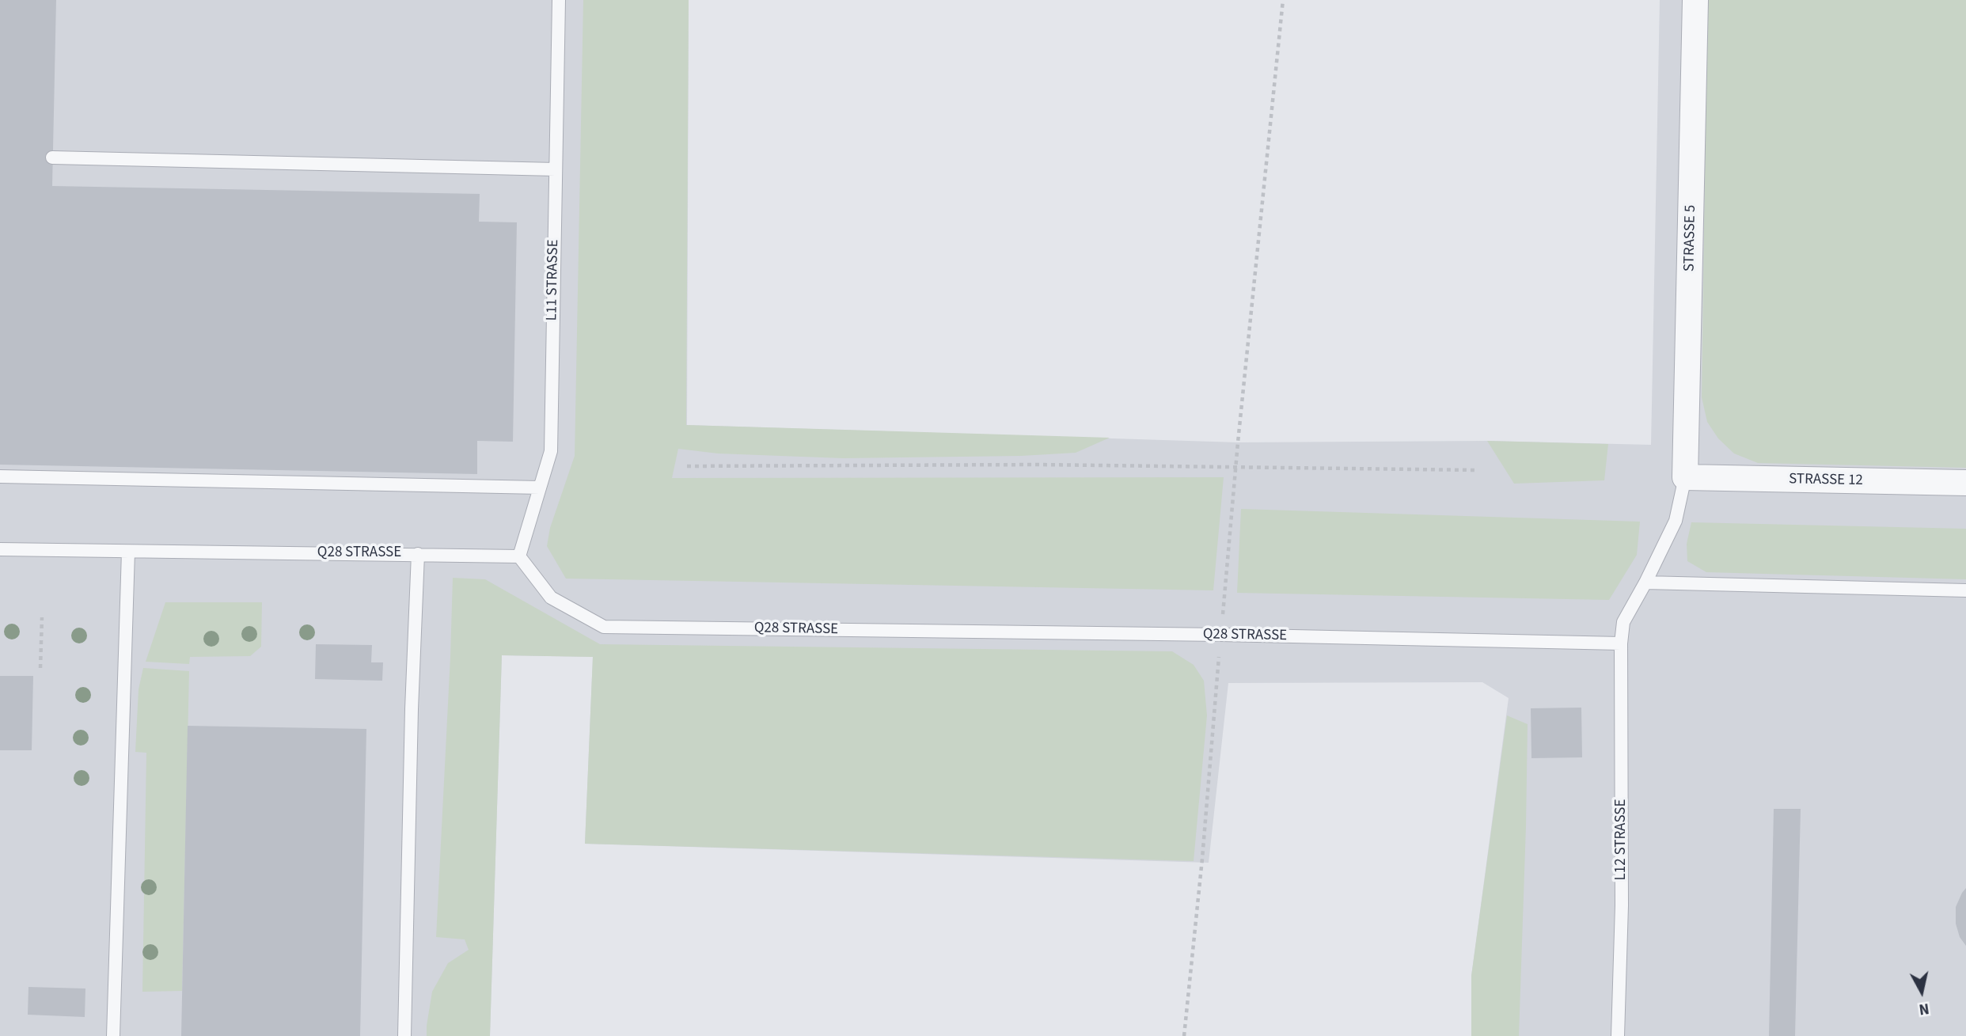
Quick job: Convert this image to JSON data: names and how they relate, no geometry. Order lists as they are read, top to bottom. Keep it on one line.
{"streets":{"street":["STRASSE 5","STRASSE 12"],"lane":["L11 STRASSE","Q28 STRASSE","L12 STRASSE"]},"crossings":[["STRASSE 5","STRASSE 12"],["STRASSE 5","L12 STRASSE"],["L11 STRASSE","Q28 STRASSE"],["STRASSE 12","L12 STRASSE"],["Q28 STRASSE","L12 STRASSE"]],"north":"bottom"}
